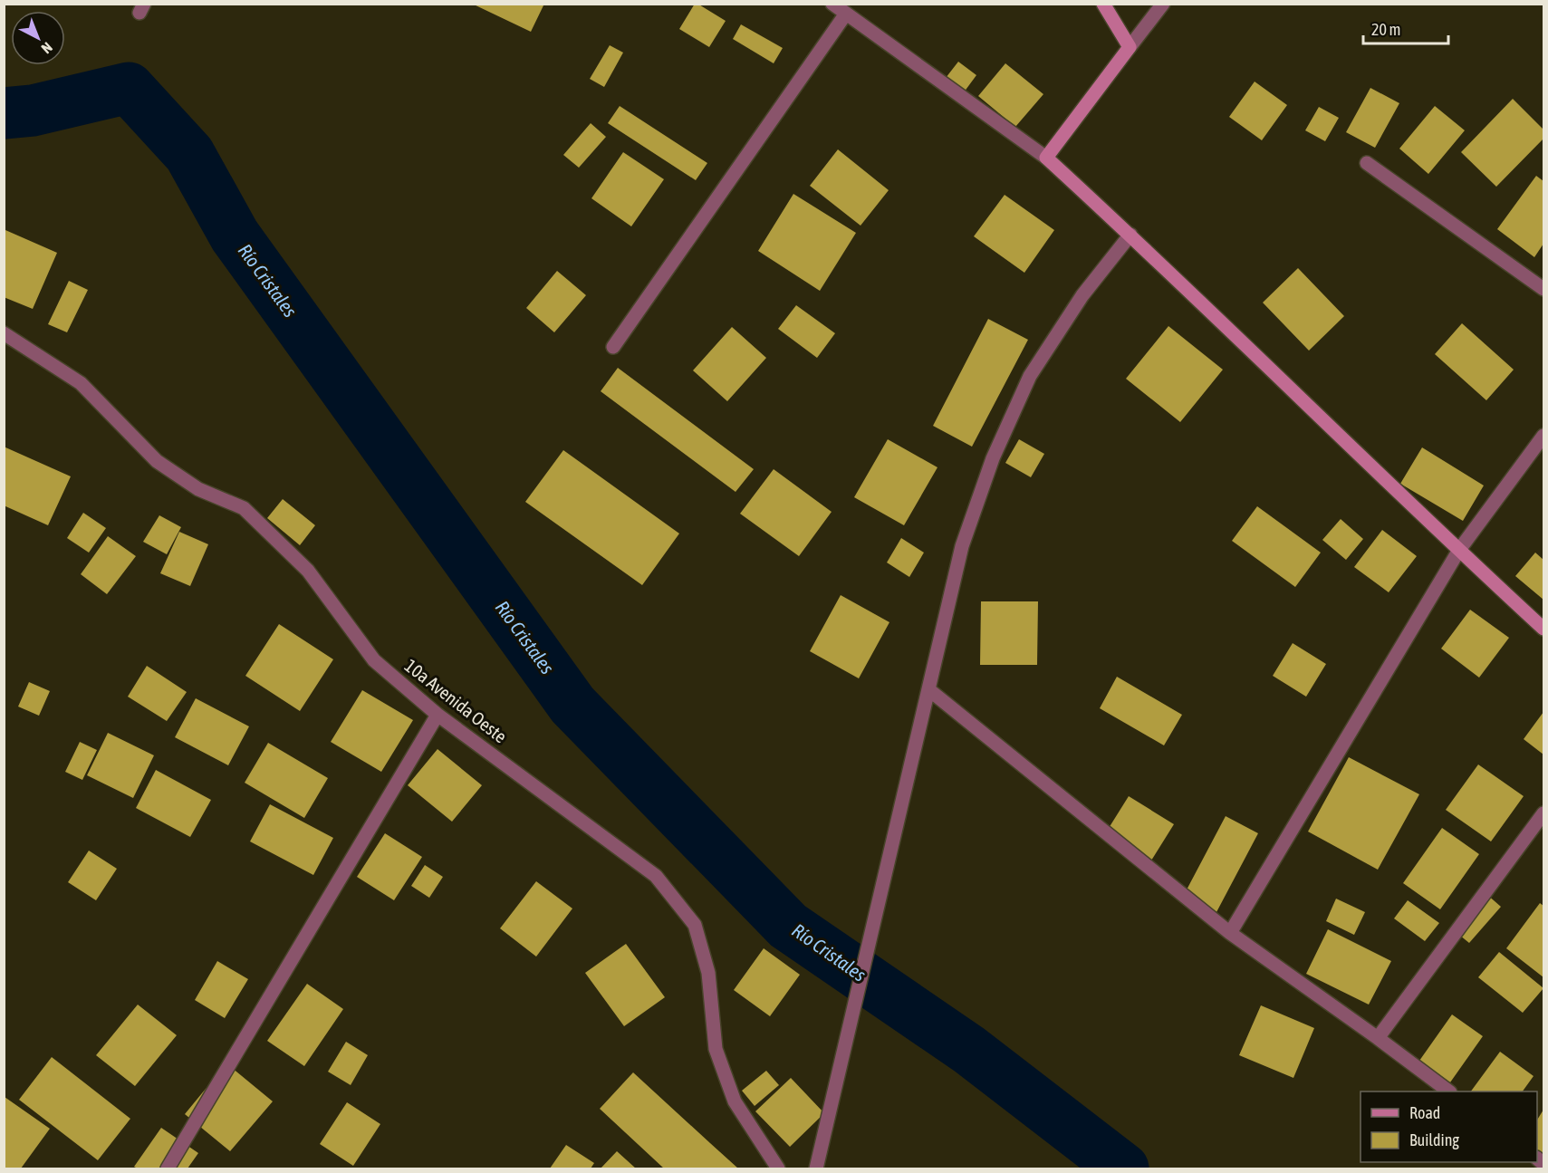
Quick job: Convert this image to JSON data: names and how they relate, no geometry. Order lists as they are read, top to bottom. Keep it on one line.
{"streets":{"street":["10a Avenida Oeste"]},"water":["Río Cristales"],"legend":["Road","Building"],"scale_bar":"20 m","north":"bottom right"}
